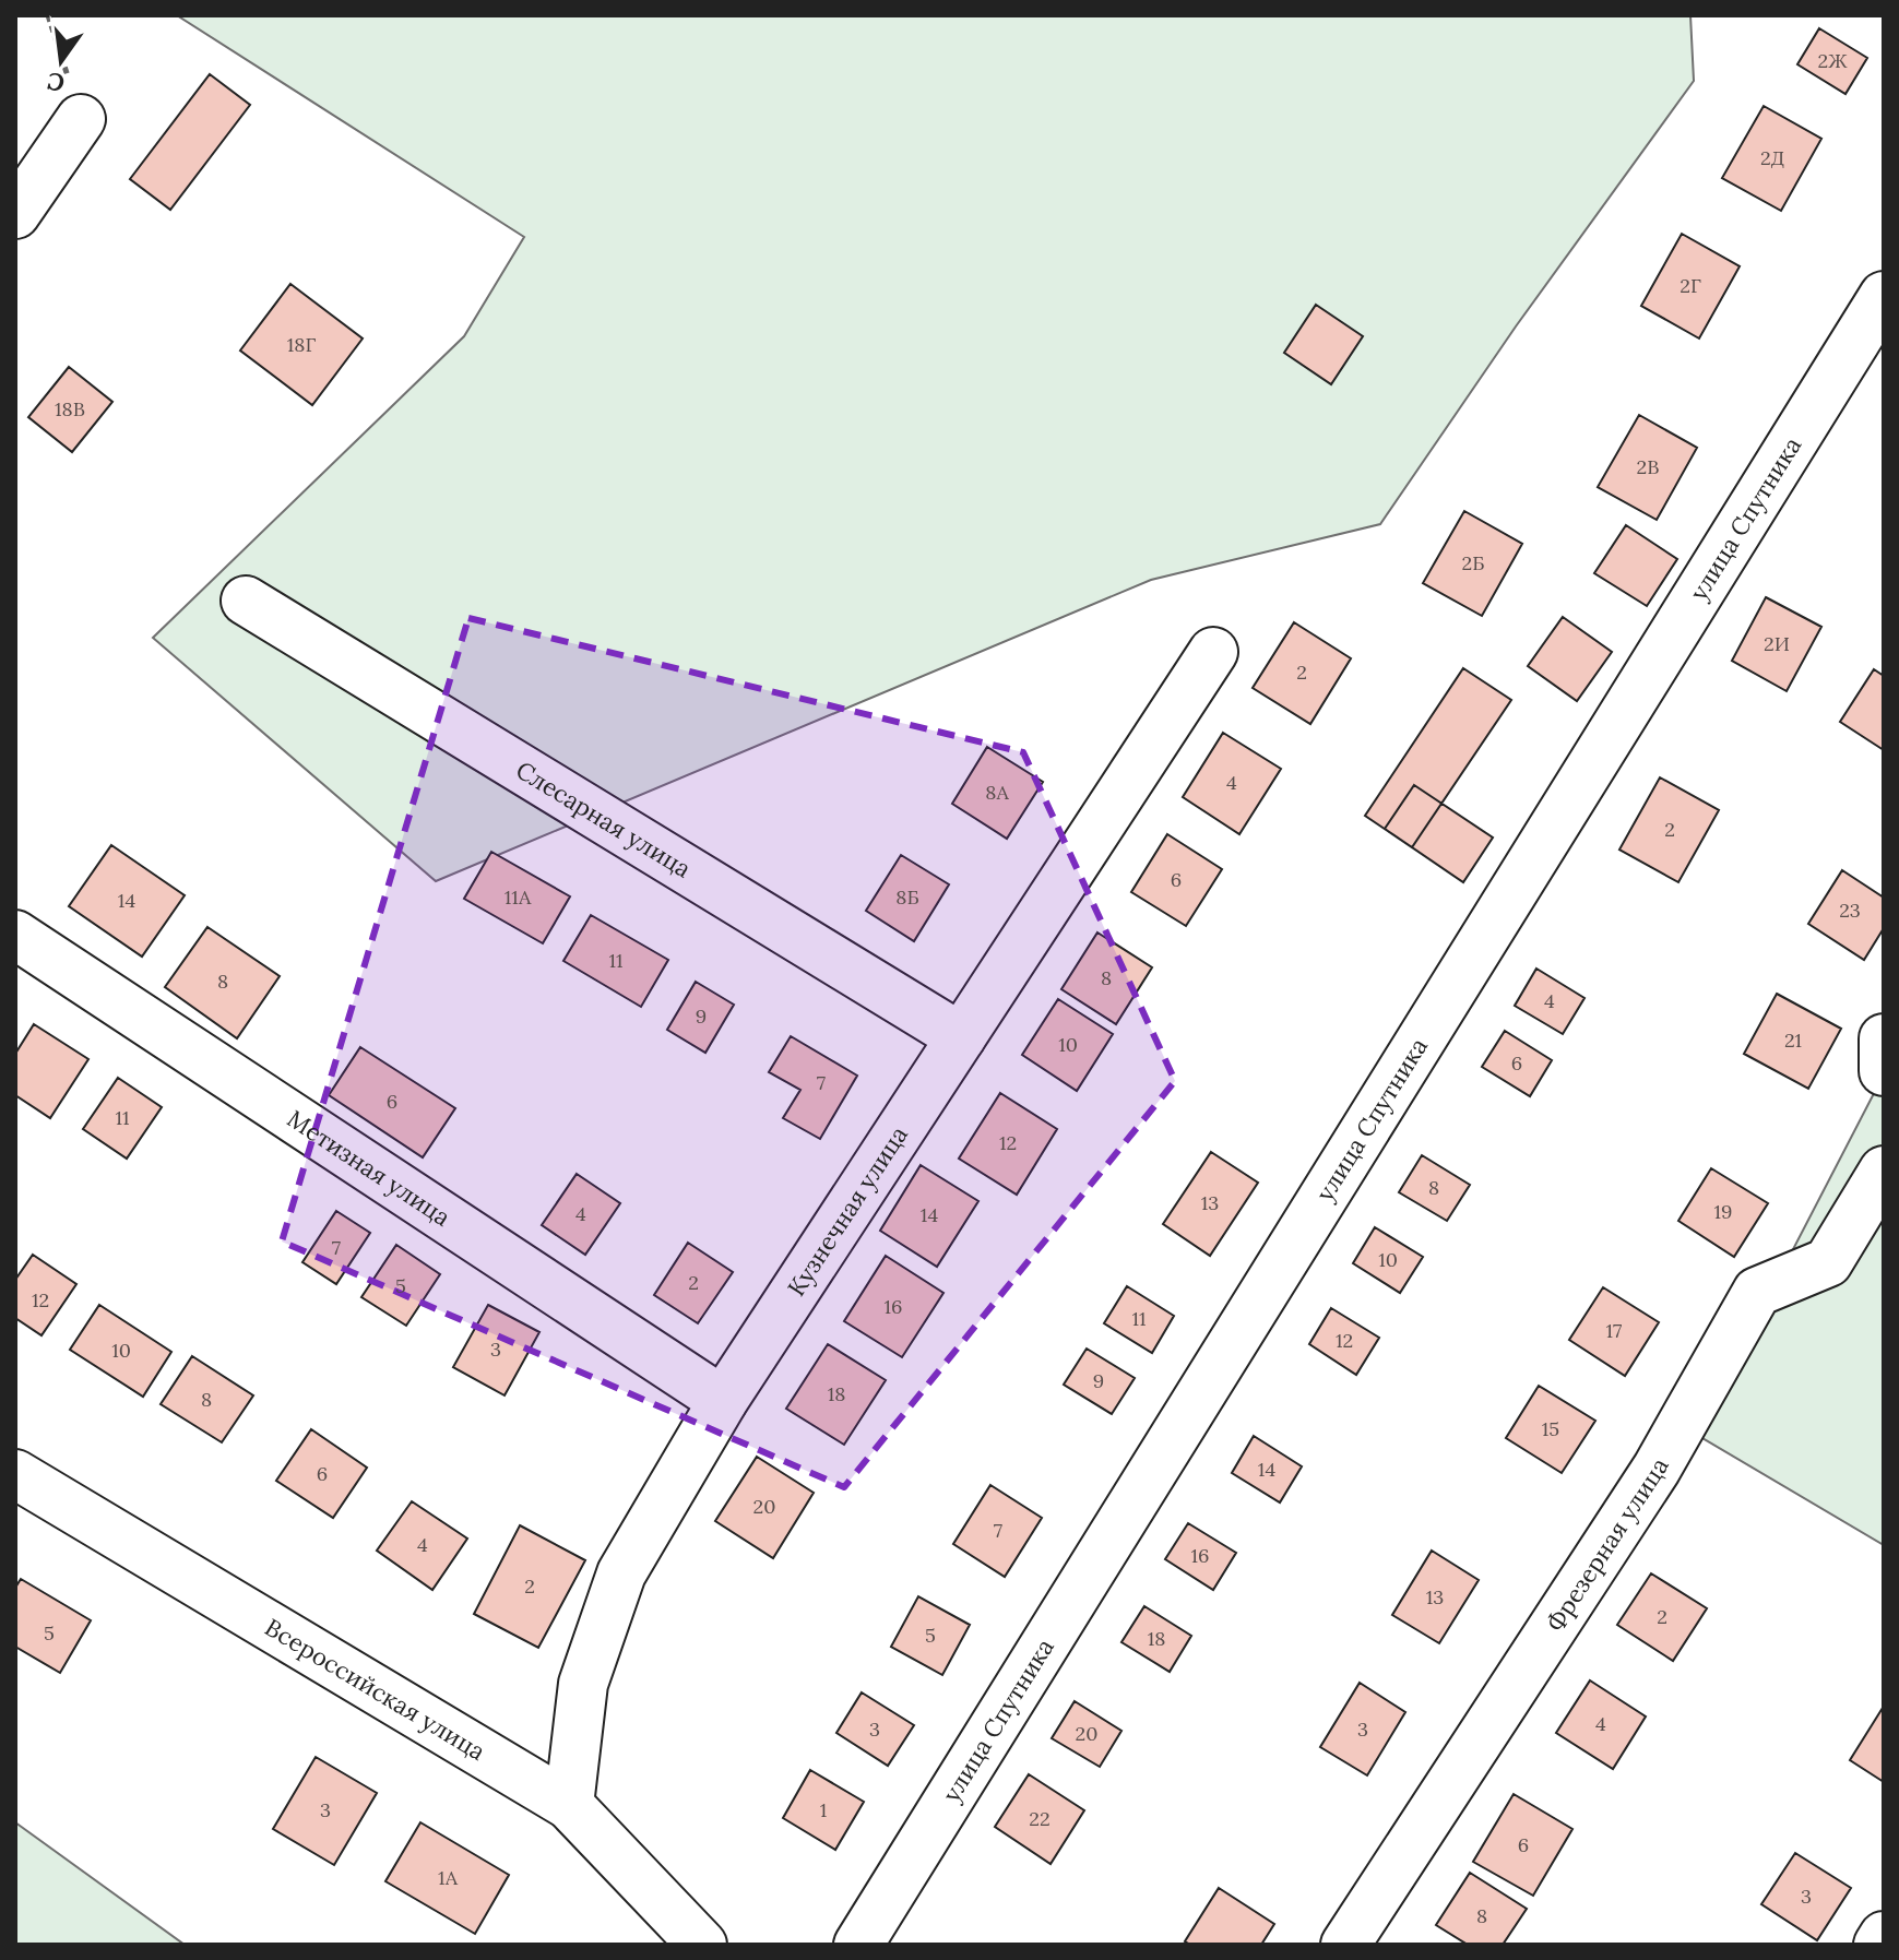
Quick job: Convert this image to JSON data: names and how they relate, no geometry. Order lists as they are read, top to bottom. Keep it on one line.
{"streets":{"street":["улица Спутника","Слесарная улица","Метизная улица","Кузнечная улица","Фрезерная улица","Всероссийская улица"]},"crossings":[["Слесарная улица","Кузнечная улица"],["Метизная улица","Кузнечная улица"],["Кузнечная улица","Всероссийская улица"]],"house_numbers":["2Ж","2Д","2Г","18Г","18В","2В","2Б","2И","2","4","8А","2","6","11А","8Б","14","23","11","8","8","4","9","21","10","6","7","6","11","12","8","13","19","4","14","7","10","2","5","12","16","11","17","12","3","10","9","18","8","15","14","6","20","7","4","16","2","13","2","5","5","18","4","3","3","20","3","1","22","6","1А","3","8"],"north":"bottom"}
